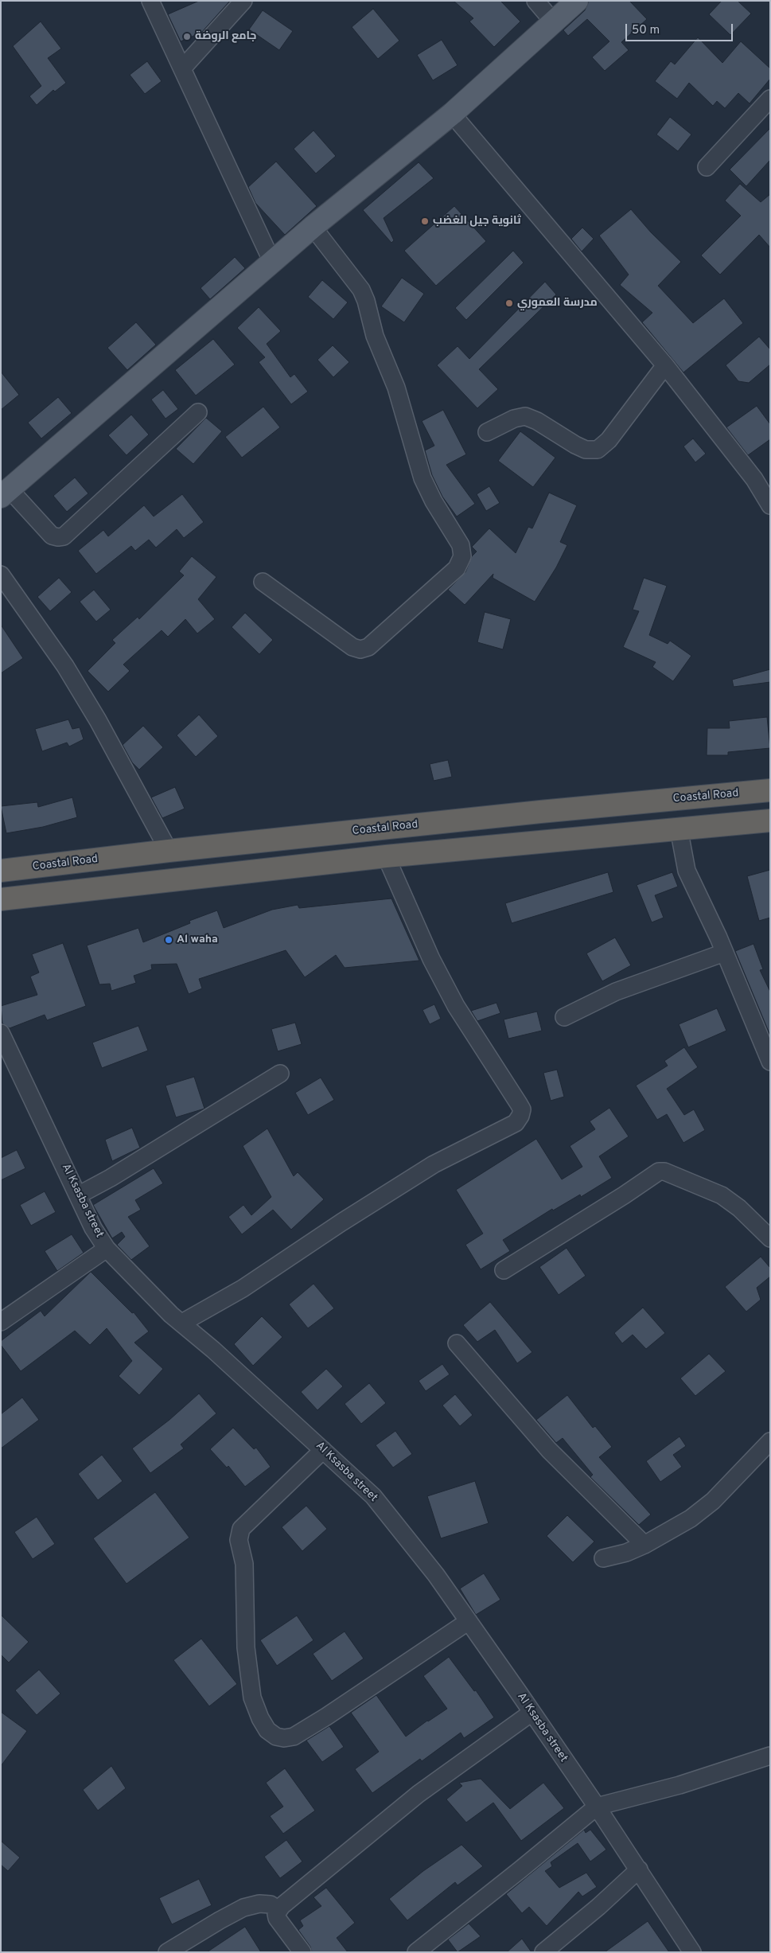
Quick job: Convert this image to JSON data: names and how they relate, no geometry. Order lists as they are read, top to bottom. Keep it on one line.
{"streets":{"highway":["Coastal Road"],"street":["Al Ksasba street"]},"places":["جامع الروضة","ثانوية جيل الغضب","مدرسة العموري","Al waha"],"scale_bar":"50 m"}
